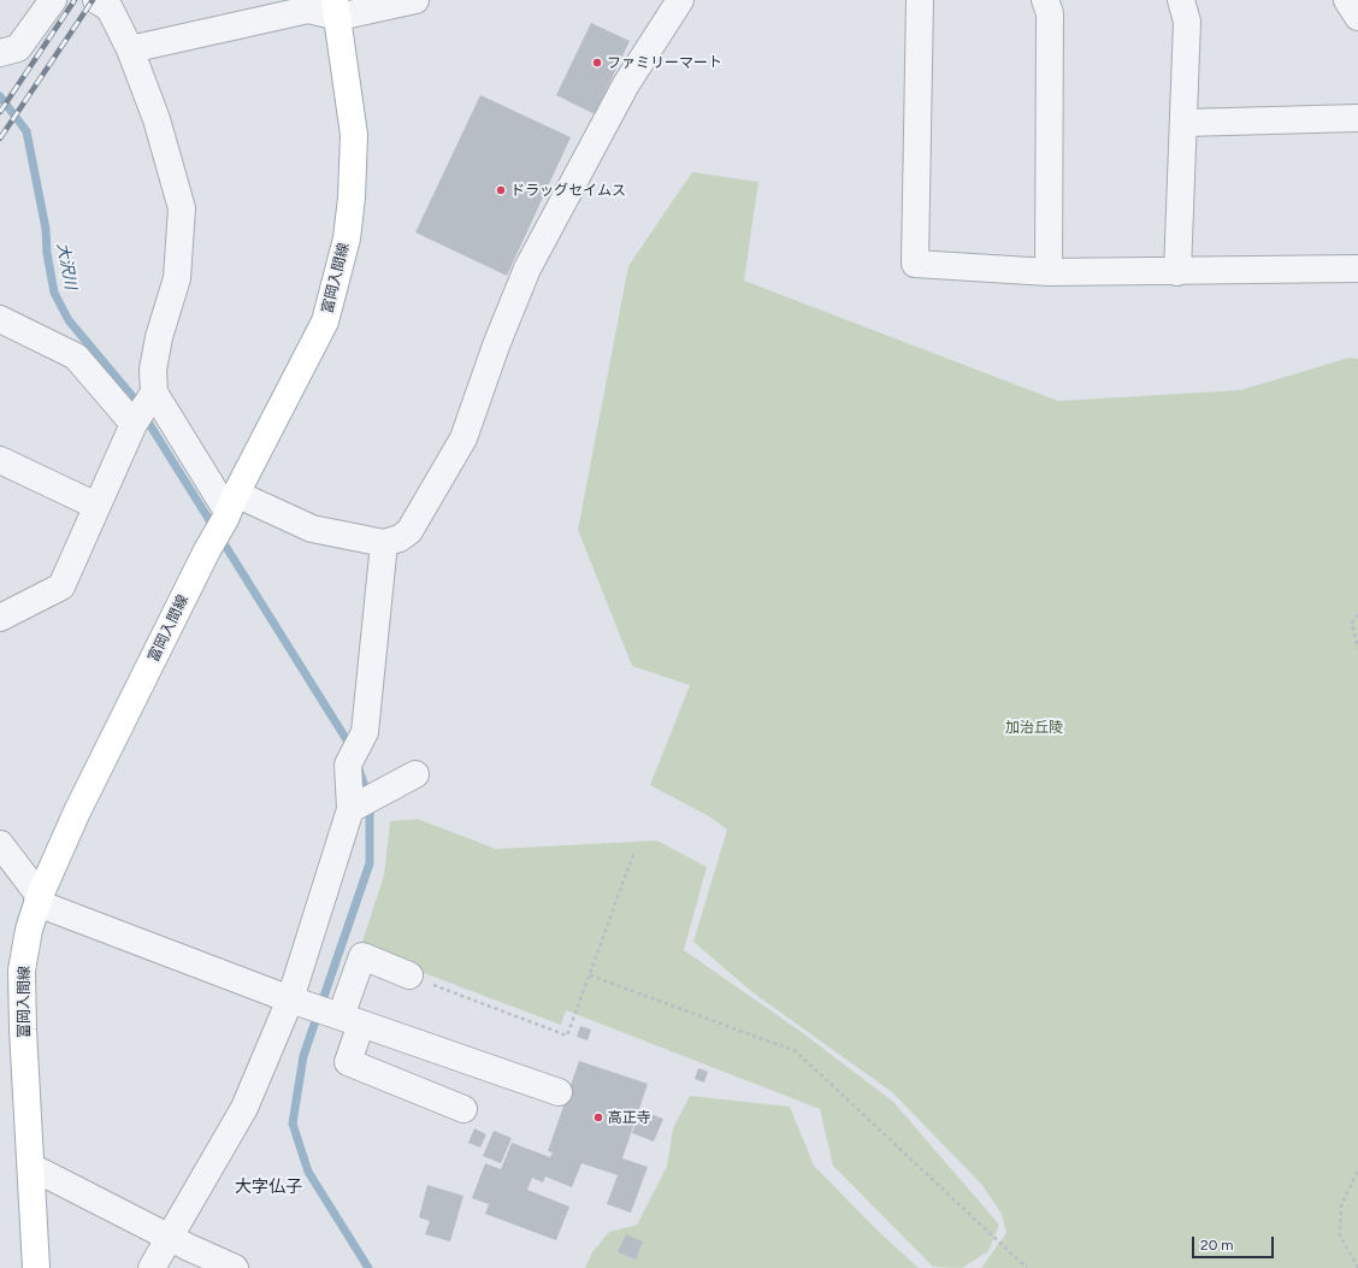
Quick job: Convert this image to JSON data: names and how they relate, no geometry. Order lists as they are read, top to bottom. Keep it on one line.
{"streets":{"main road":["富岡入間線"]},"districts":["大字仏子"],"water":["大沢川"],"parks":["加治丘陵"],"places":["ファミリーマート","ドラッグセイムス","高正寺"],"scale_bar":"20 m"}
